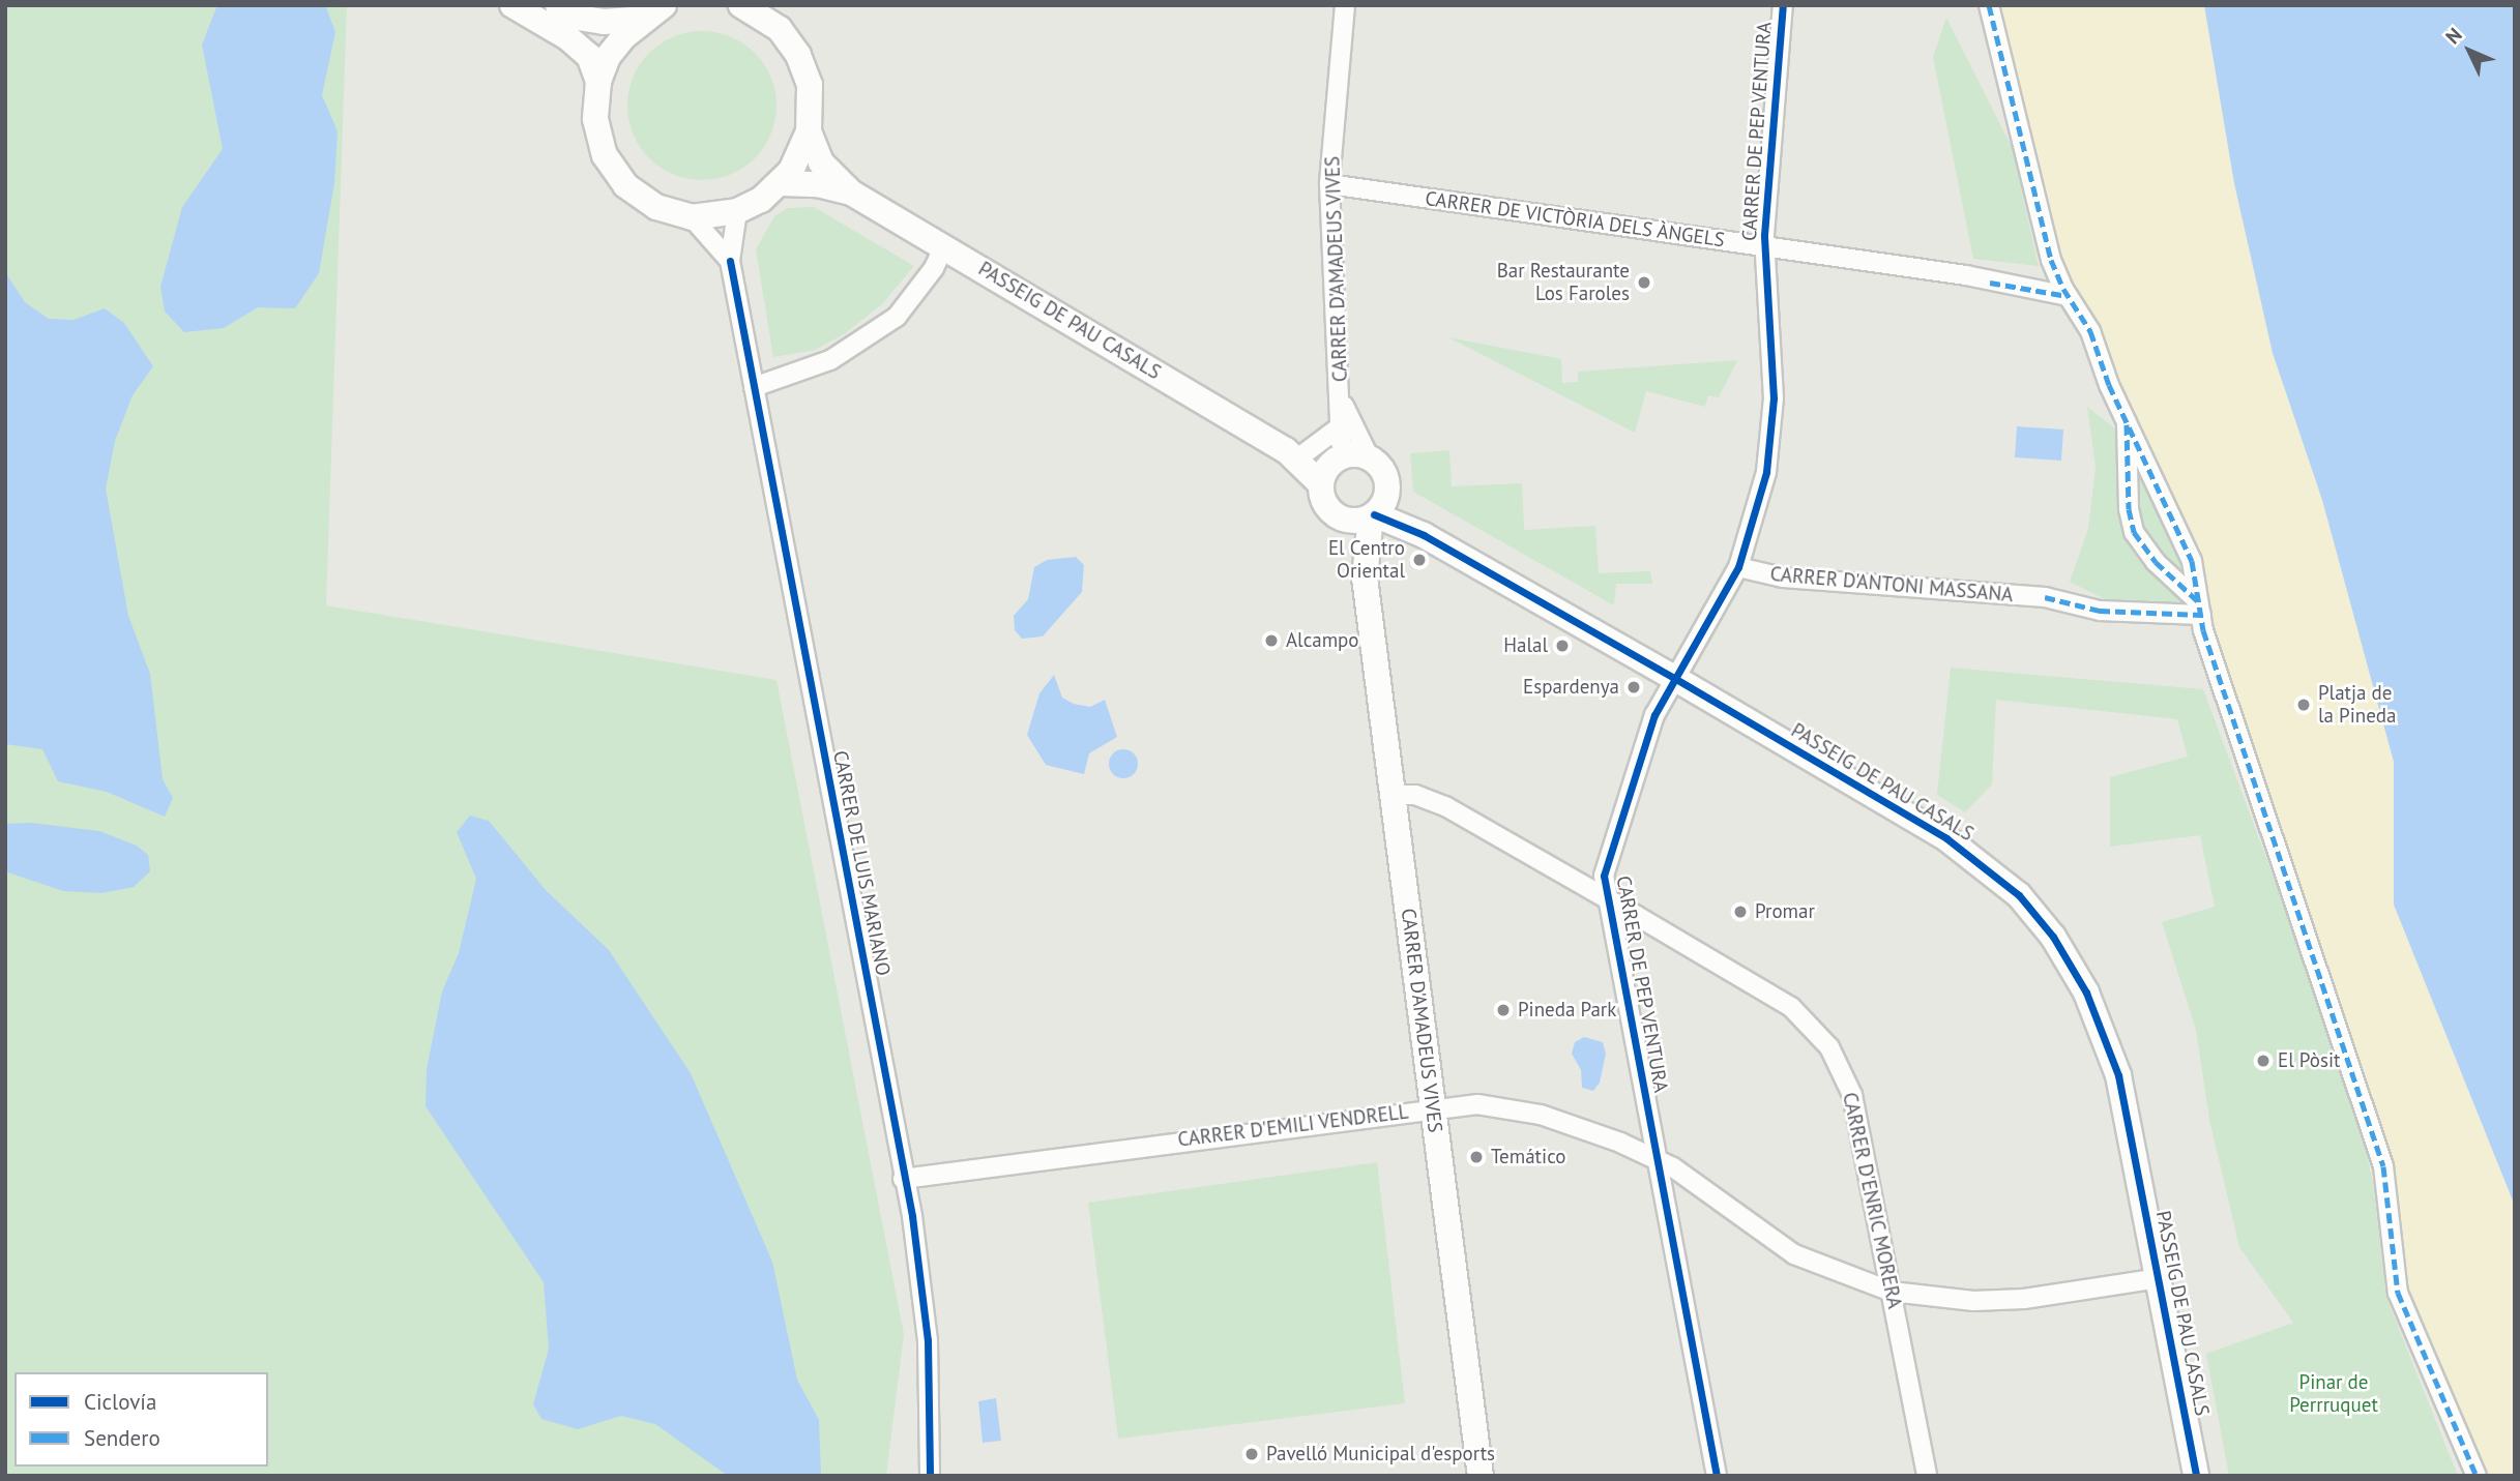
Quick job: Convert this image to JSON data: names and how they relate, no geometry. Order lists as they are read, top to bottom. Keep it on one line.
{"streets":{"street":["CARRER DE PEP VENTURA","CARRER DE VICTÒRIA DELS ÀNGELS","CARRER D'AMADEUS VIVES","PASSEIG DE PAU CASALS","CARRER D'ANTONI MASSANA","CARRER DE LUIS MARIANO","CARRER D'EMILI VENDRELL","CARRER D'ENRIC MORERA"]},"crossings":[["CARRER DE PEP VENTURA","CARRER DE VICTÒRIA DELS ÀNGELS"],["CARRER DE PEP VENTURA","PASSEIG DE PAU CASALS"],["CARRER DE PEP VENTURA","CARRER D'ANTONI MASSANA"],["CARRER DE PEP VENTURA","CARRER D'EMILI VENDRELL"],["CARRER DE PEP VENTURA","CARRER D'ENRIC MORERA"],["CARRER DE VICTÒRIA DELS ÀNGELS","CARRER D'AMADEUS VIVES"],["CARRER D'AMADEUS VIVES","PASSEIG DE PAU CASALS"],["CARRER D'AMADEUS VIVES","CARRER D'EMILI VENDRELL"],["CARRER D'AMADEUS VIVES","CARRER D'ENRIC MORERA"],["PASSEIG DE PAU CASALS","CARRER D'EMILI VENDRELL"],["CARRER DE LUIS MARIANO","CARRER D'EMILI VENDRELL"],["CARRER D'EMILI VENDRELL","CARRER D'ENRIC MORERA"]],"parks":["Pinar de Perrruquet"],"places":["Bar Restaurante Los Faroles","El Centro Oriental","Alcampo","Halal","Espardenya","Platja de la Pineda","Promar","Pineda Park","El Pòsit","Temático","Pavelló Municipal d'esports"],"legend":["Ciclovía","Sendero"],"north":"top left"}
